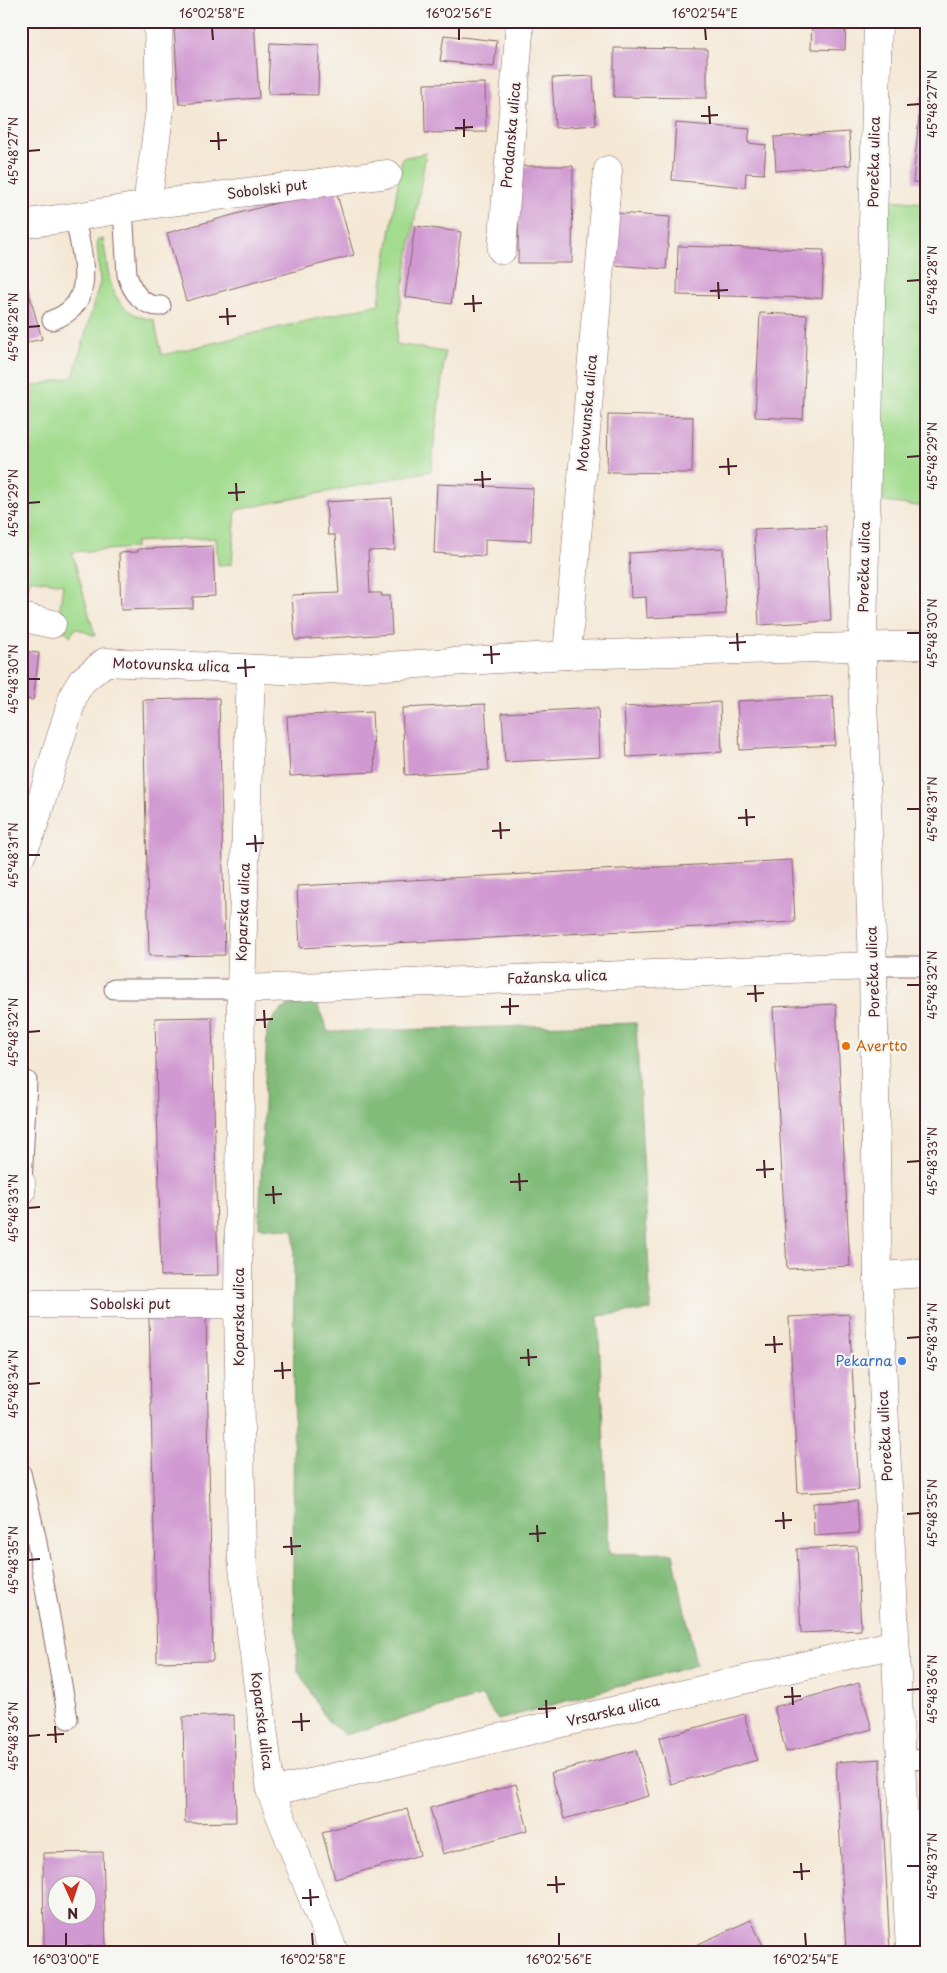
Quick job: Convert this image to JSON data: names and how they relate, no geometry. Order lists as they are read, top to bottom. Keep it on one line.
{"streets":{"street":["Prodanska ulica","Porečka ulica","Sobolski put","Motovunska ulica","Koparska ulica","Fažanska ulica","Vrsarska ulica"]},"crossings":[["Porečka ulica","Motovunska ulica"],["Porečka ulica","Fažanska ulica"],["Porečka ulica","Vrsarska ulica"],["Sobolski put","Koparska ulica"],["Motovunska ulica","Koparska ulica"],["Koparska ulica","Fažanska ulica"],["Koparska ulica","Vrsarska ulica"]],"places":["Avertto","Pekarna"],"north":"bottom","coordinates":["16°02'58\"E","16°02'56\"E","16°02'54\"E","45°48'27\"N","45°48'28\"N","45°48'29\"N","45°48'30\"N","45°48'31\"N","45°48'32\"N","45°48'33\"N","45°48'34\"N","45°48'35\"N","45°48'36\"N","45°48'37\"N","16°03'00\"E"]}
